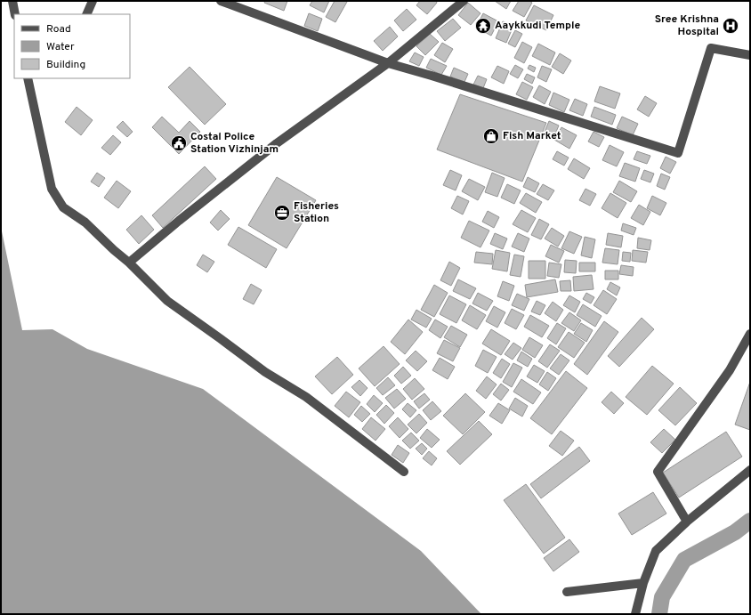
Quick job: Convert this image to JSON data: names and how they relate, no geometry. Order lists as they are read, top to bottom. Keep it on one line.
{"places":{"temple":["Aaykkudi Temple"],"hospital":["Sree Krishna Hospital"],"shop":["Fish Market"],"public building":["Costal Police Station Vizhinjam"],"office":["Fisheries Station"]},"legend":["Road","Water","Building"]}
